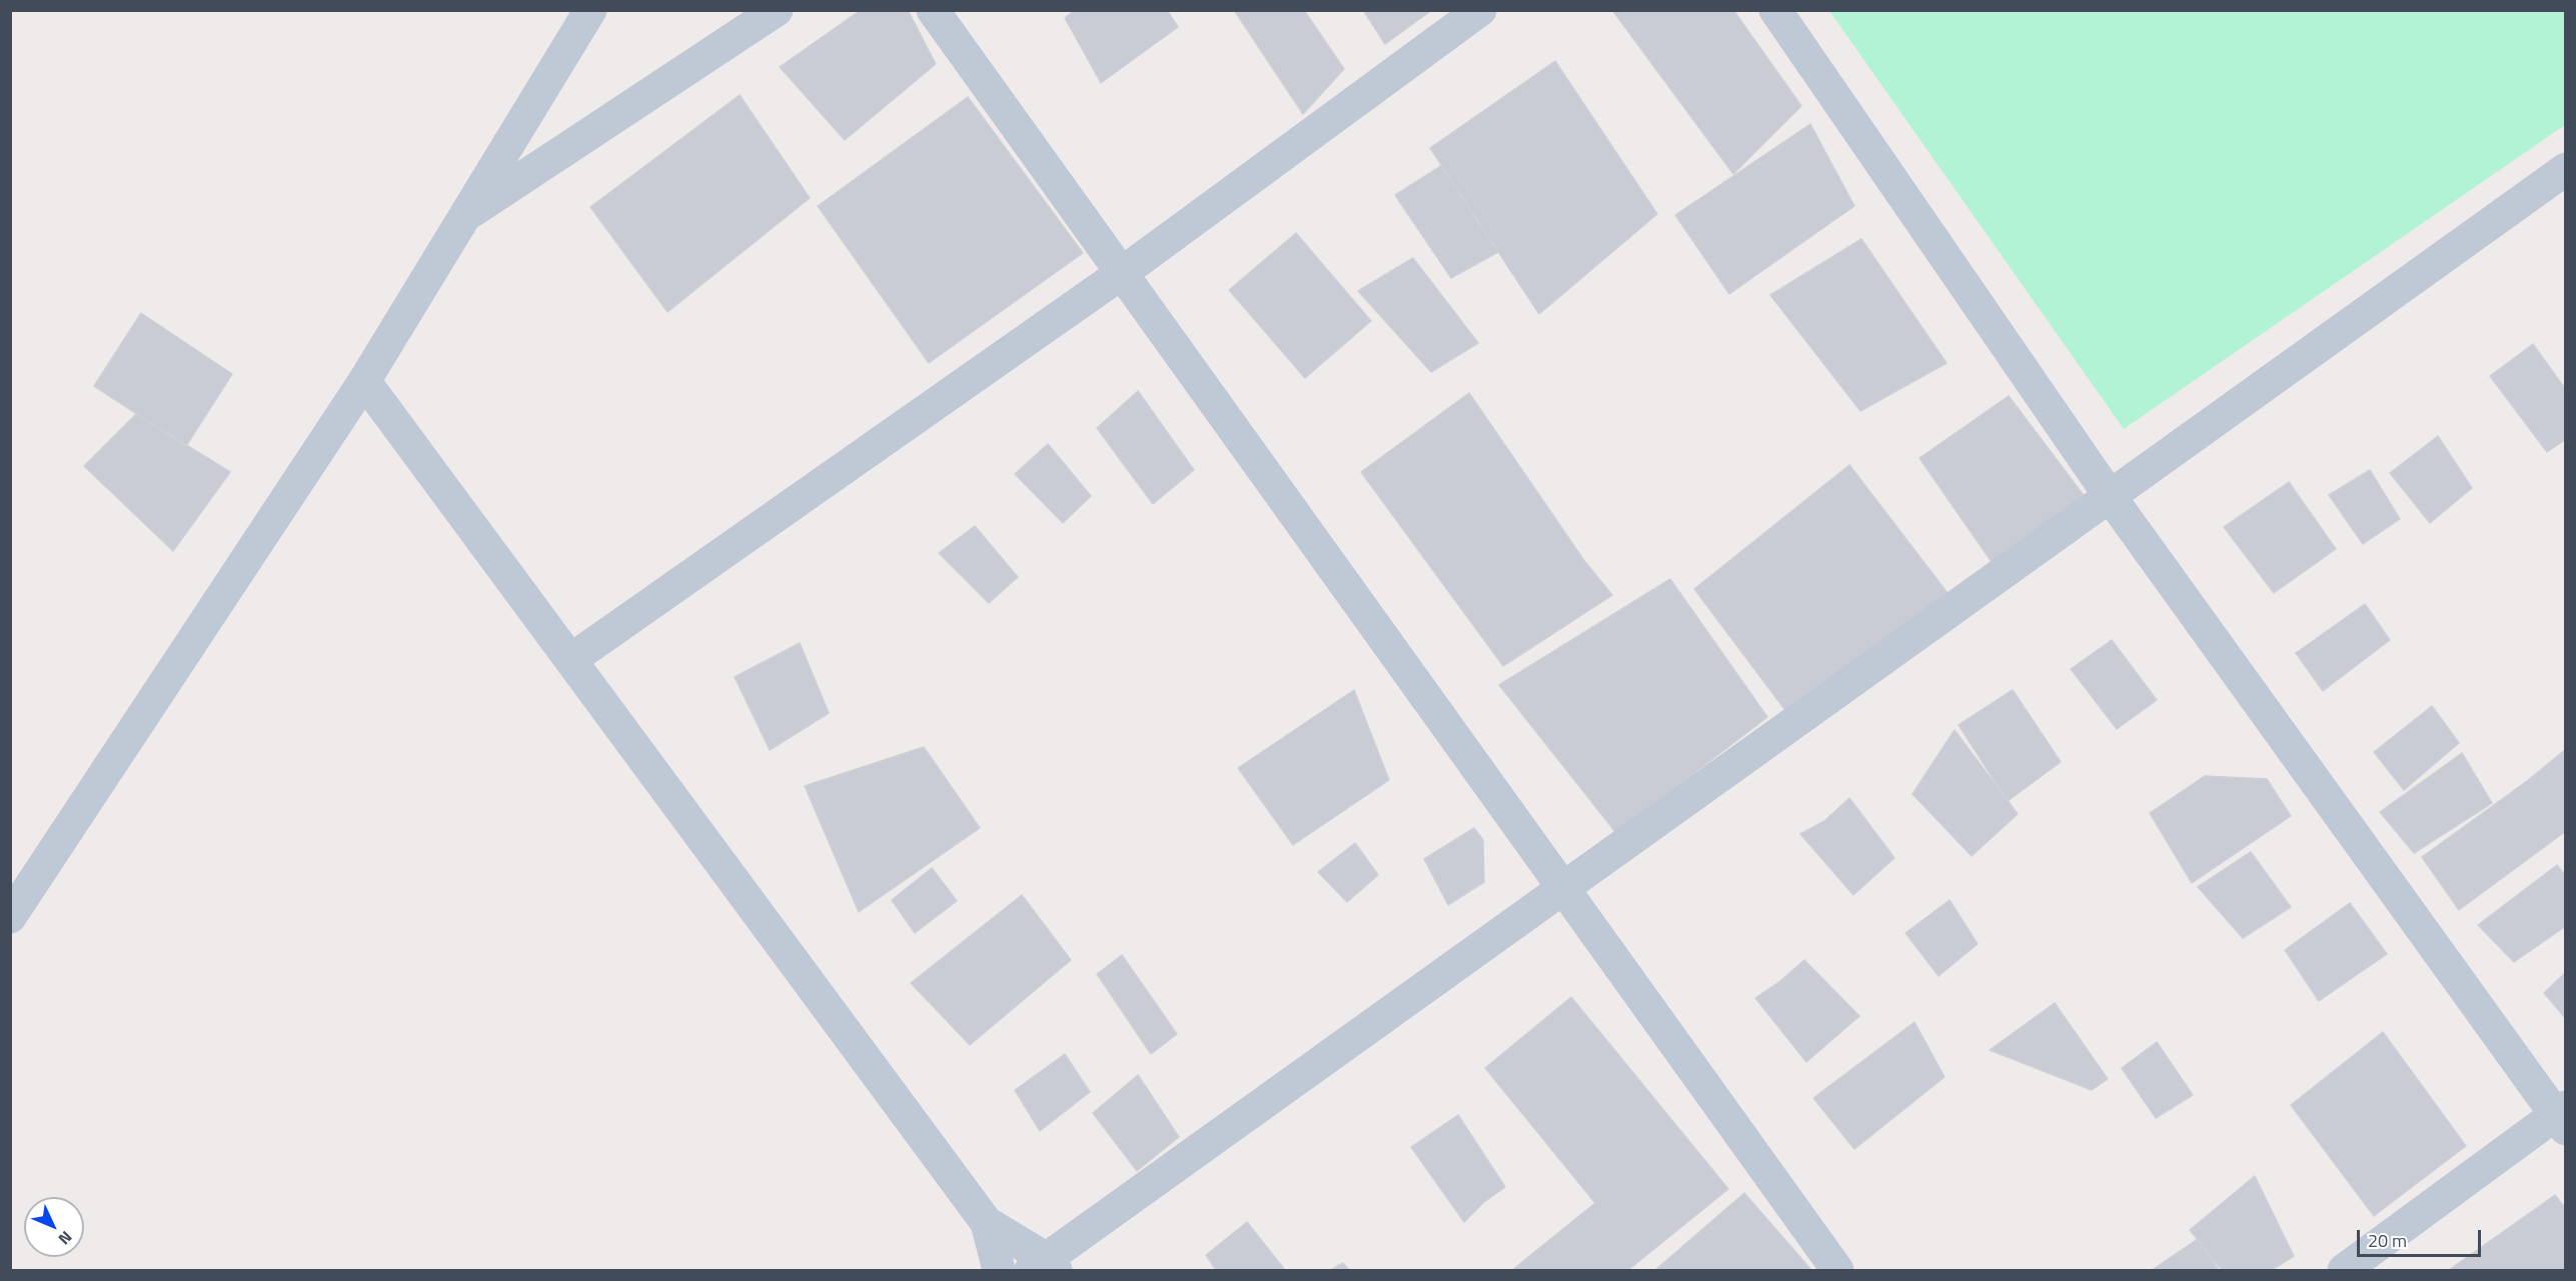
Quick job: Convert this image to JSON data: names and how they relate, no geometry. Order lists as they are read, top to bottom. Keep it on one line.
{"scale_bar":"20 m","north":"bottom right"}
